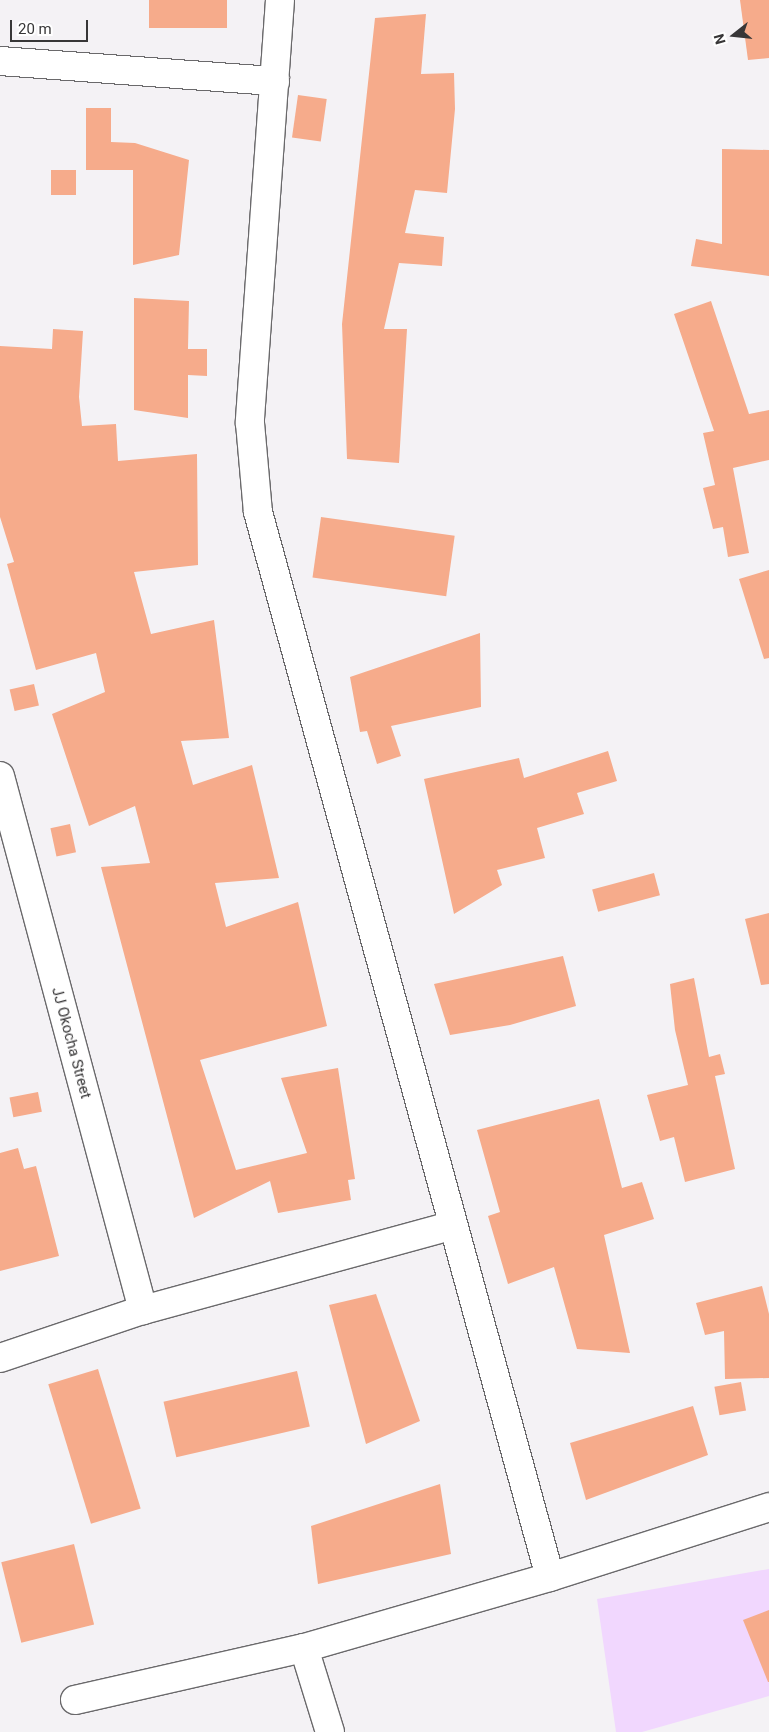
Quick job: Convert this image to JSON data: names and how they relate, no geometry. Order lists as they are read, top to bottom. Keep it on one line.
{"streets":{"street":["JJ Okocha Street"]},"scale_bar":"20 m","north":"left"}
